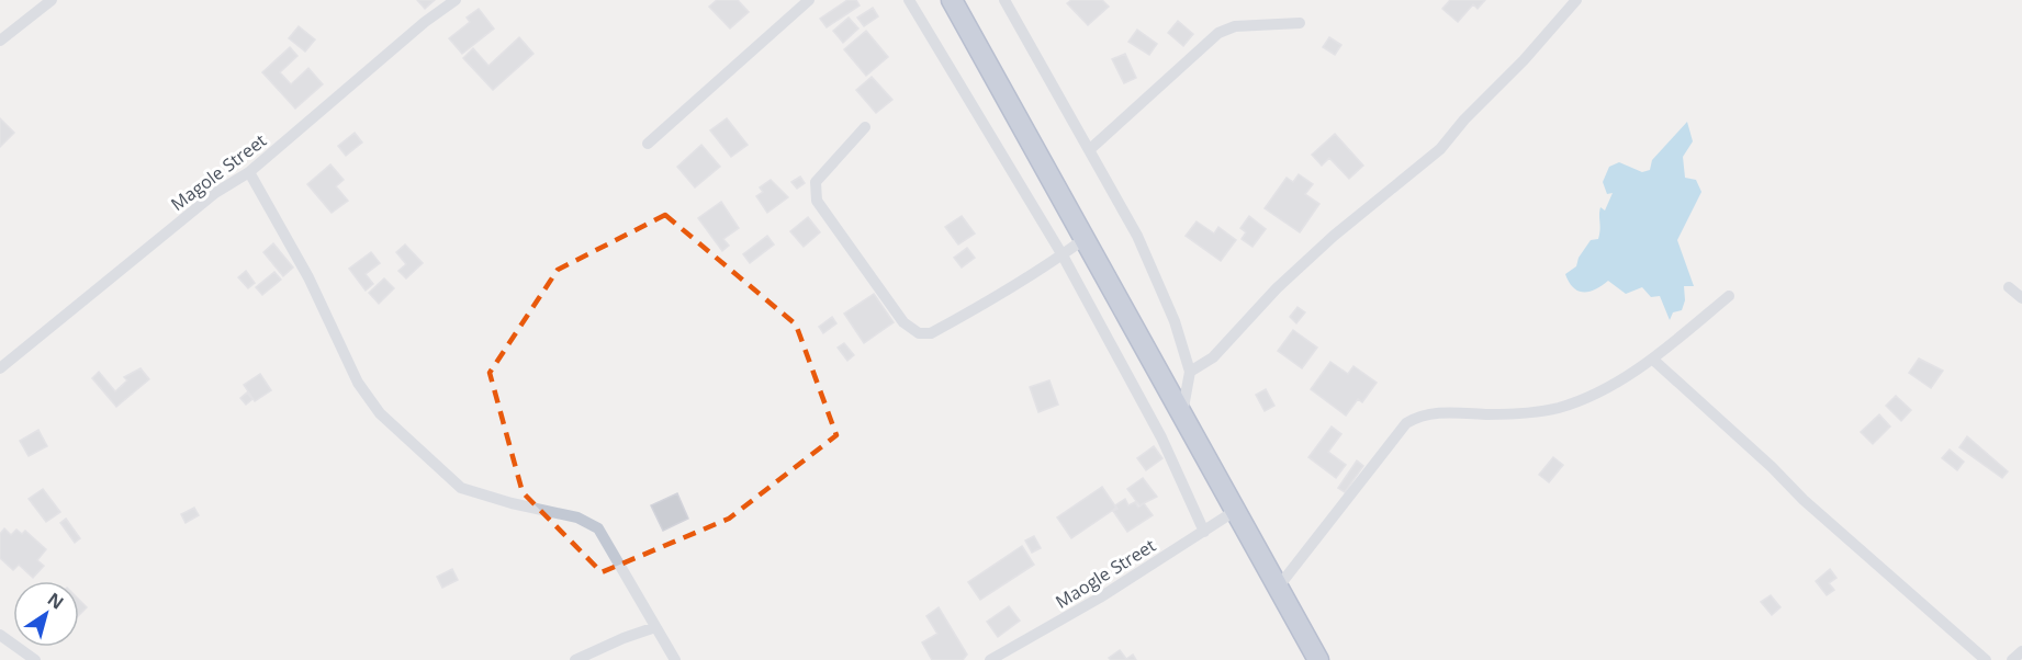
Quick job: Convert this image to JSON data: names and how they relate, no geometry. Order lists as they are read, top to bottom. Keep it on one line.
{"streets":{"street":["Magole Street","Maogle Street"]},"north":"top right"}
